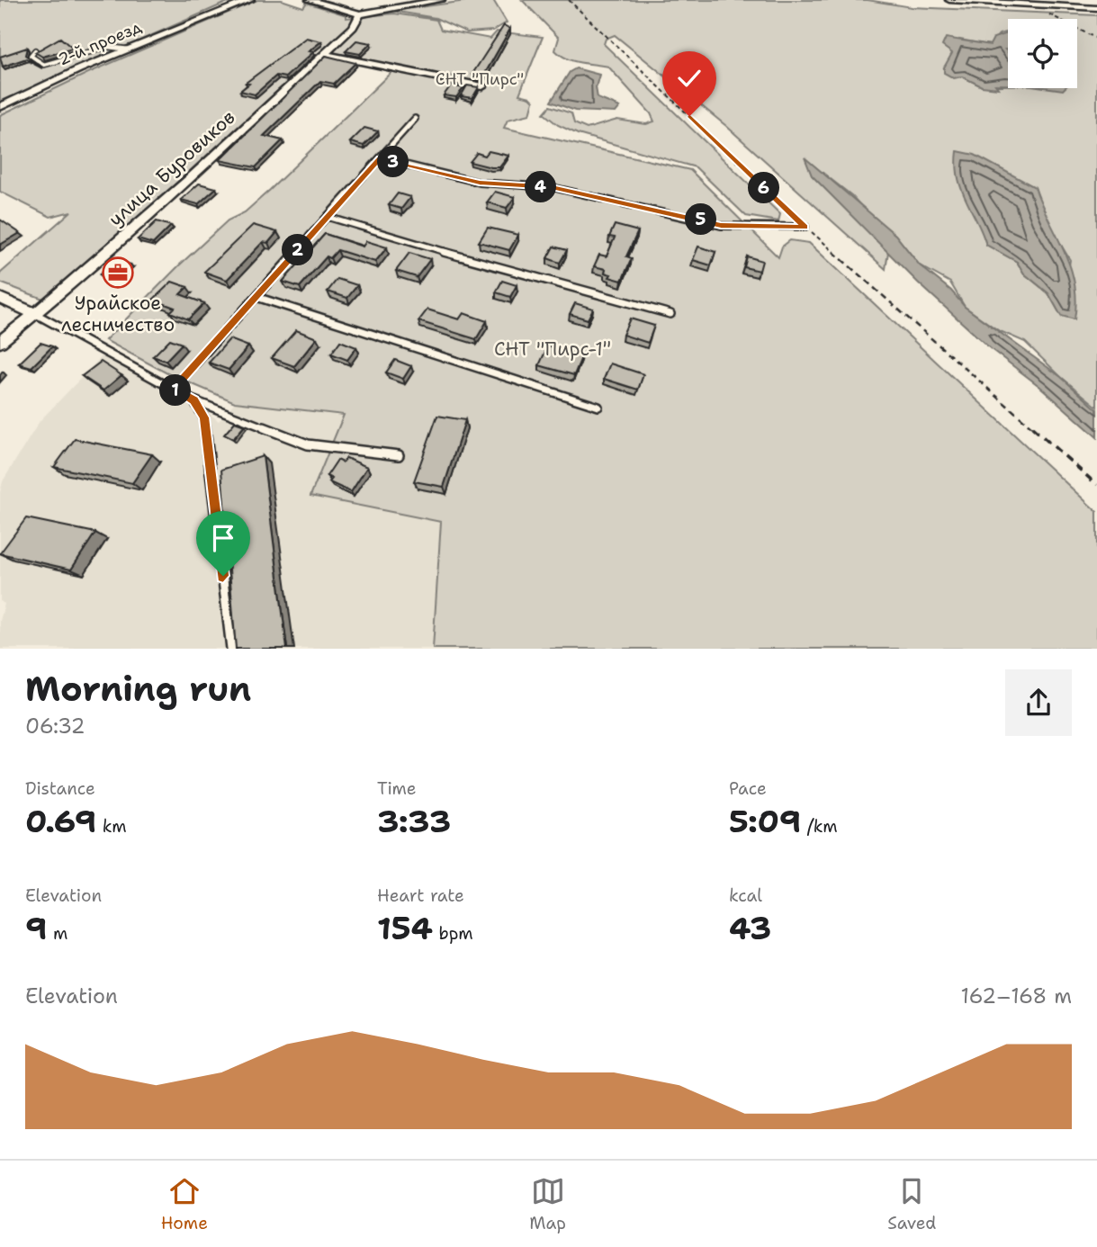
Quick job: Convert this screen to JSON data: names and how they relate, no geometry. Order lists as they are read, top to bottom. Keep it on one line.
{"streets":{"street":["2-й проезд","улица Буровиков"]},"parks":["СНТ \"Пирс\"","СНТ \"Пирс-1\""],"places":{"office":["Урайское лесничество"]},"page":{"pins":["3","4","6","5","2","1"],"heading":["Morning run","06:32"],"stats":[["Distance","0.69 km"],["Time","3:33"],["Pace","5:09 /km"],["Elevation","9 m"],["Heart rate","154 bpm"],["kcal","43"]],"chart":["Elevation","162–168 m"],"tabs":["Home","Map","Saved"]}}
